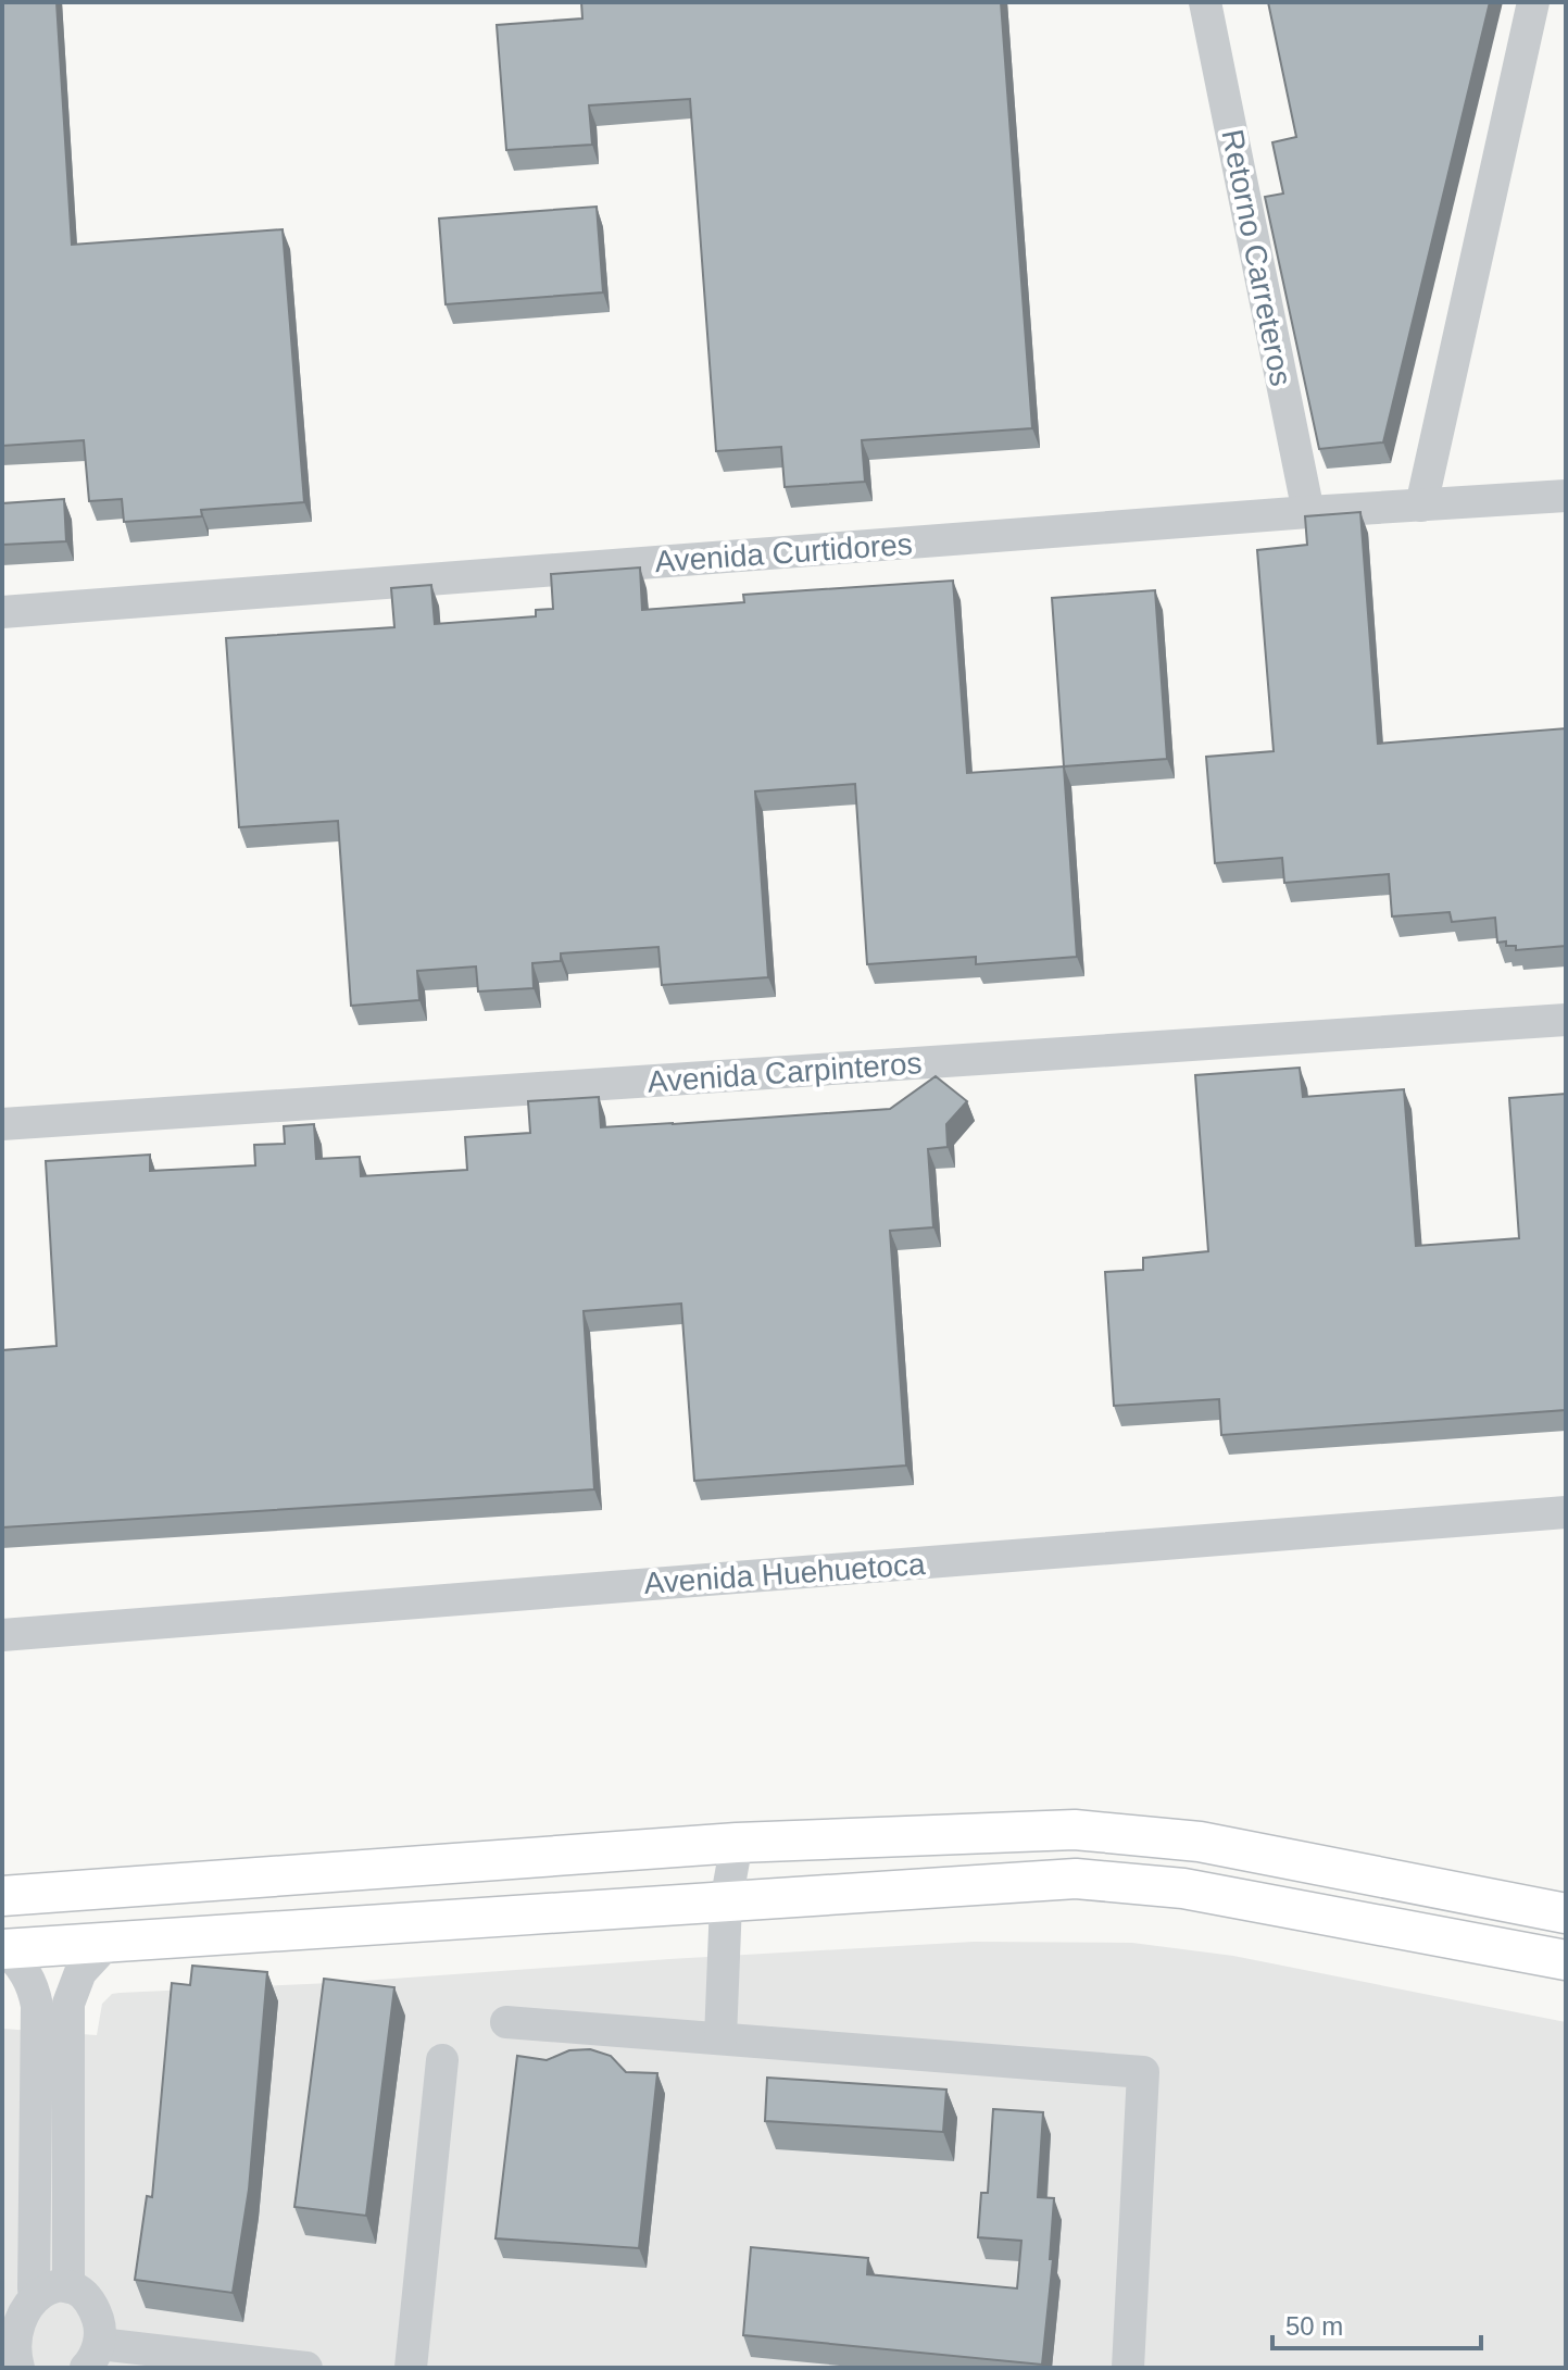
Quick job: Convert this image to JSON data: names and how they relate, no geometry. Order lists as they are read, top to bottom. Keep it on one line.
{"streets":{"lane":["Retorno Carreteros","Avenida Curtidores","Avenida Carpinteros","Avenida Huehuetoca"]},"crossings":[["Retorno Carreteros","Avenida Curtidores"]],"scale_bar":"50 m"}
